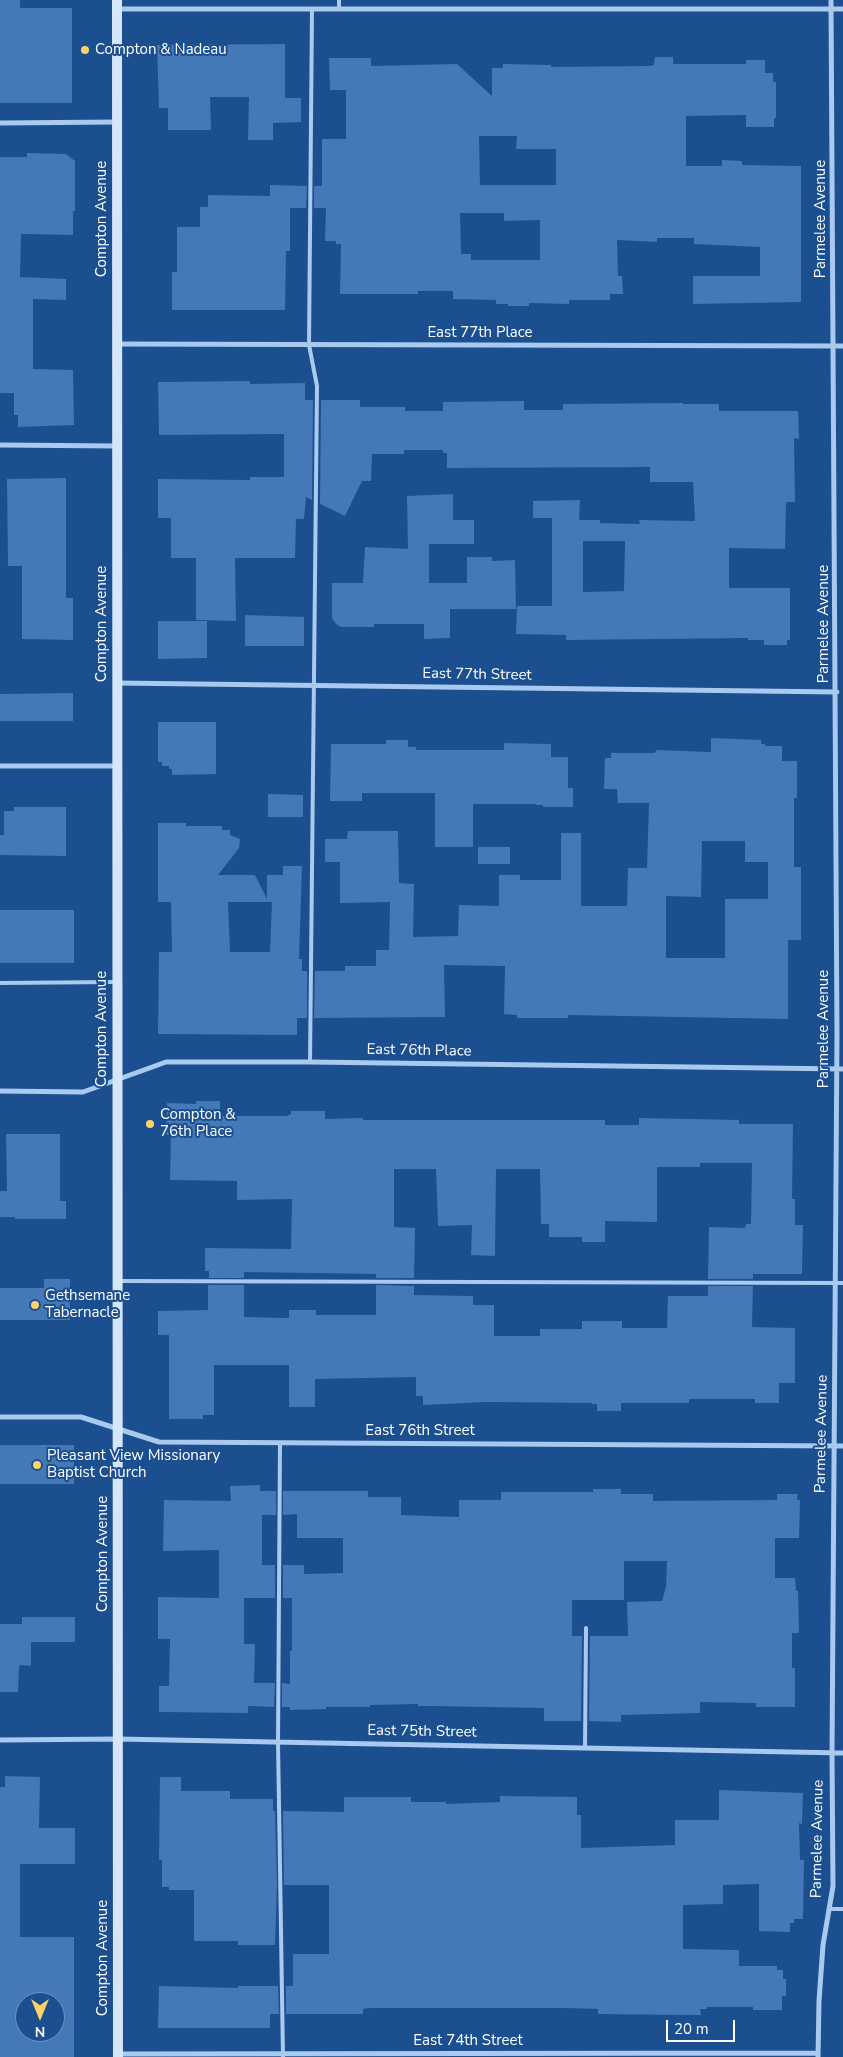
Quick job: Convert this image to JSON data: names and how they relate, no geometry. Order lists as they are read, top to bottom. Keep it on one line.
{"streets":{"main road":["Compton Avenue"],"street":["Parmelee Avenue","East 77th Place","East 77th Street","East 76th Place","East 76th Street","East 75th Street","East 74th Street"]},"crossings":[["Compton Avenue","East 77th Place"],["Compton Avenue","East 77th Street"],["Compton Avenue","East 76th Place"],["Compton Avenue","East 76th Street"],["Compton Avenue","East 75th Street"],["Compton Avenue","East 74th Street"],["Parmelee Avenue","East 77th Place"],["Parmelee Avenue","East 77th Street"],["Parmelee Avenue","East 76th Place"],["Parmelee Avenue","East 76th Street"],["Parmelee Avenue","East 75th Street"],["Parmelee Avenue","East 74th Street"]],"places":["Compton & Nadeau","Compton & 76th Place","Gethsemane Tabernacle","Pleasant View Missionary Baptist Church"],"scale_bar":"20 m","north":"bottom"}
